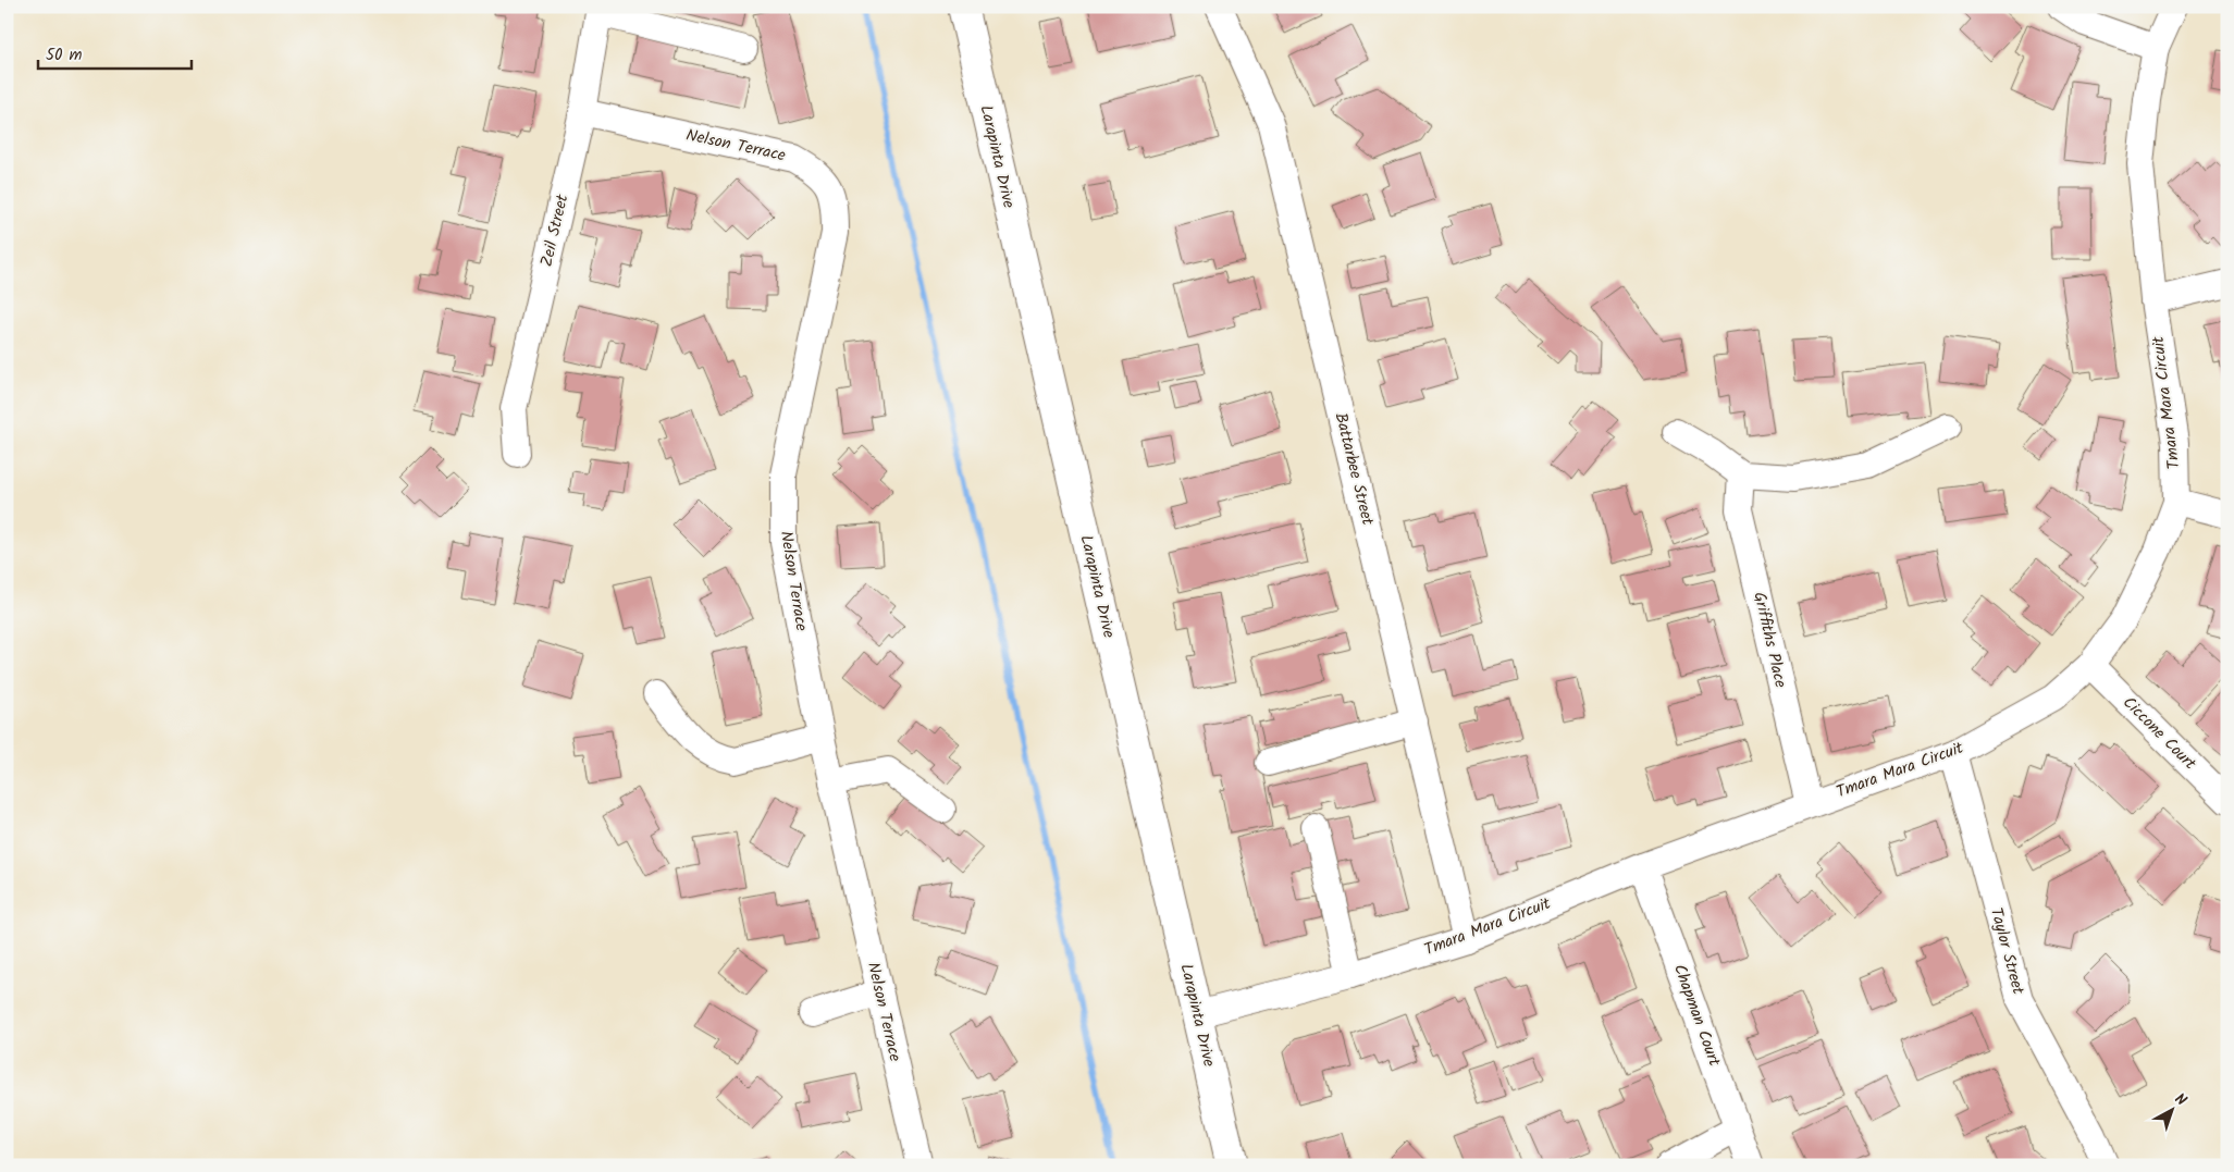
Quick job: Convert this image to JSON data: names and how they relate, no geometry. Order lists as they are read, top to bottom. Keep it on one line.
{"streets":{"main road":["Larapinta Drive"],"street":["Nelson Terrace","Zeil Street","Tmara Mara Circuit","Battarbee Street","Griffiths Place","Ciccone Court","Taylor Street","Chapman Court"]},"crossings":[["Nelson Terrace","Zeil Street"],["Larapinta Drive","Tmara Mara Circuit"],["Tmara Mara Circuit","Battarbee Street"],["Tmara Mara Circuit","Griffiths Place"],["Tmara Mara Circuit","Ciccone Court"],["Tmara Mara Circuit","Taylor Street"],["Tmara Mara Circuit","Chapman Court"]],"scale_bar":"50 m","north":"top right"}
